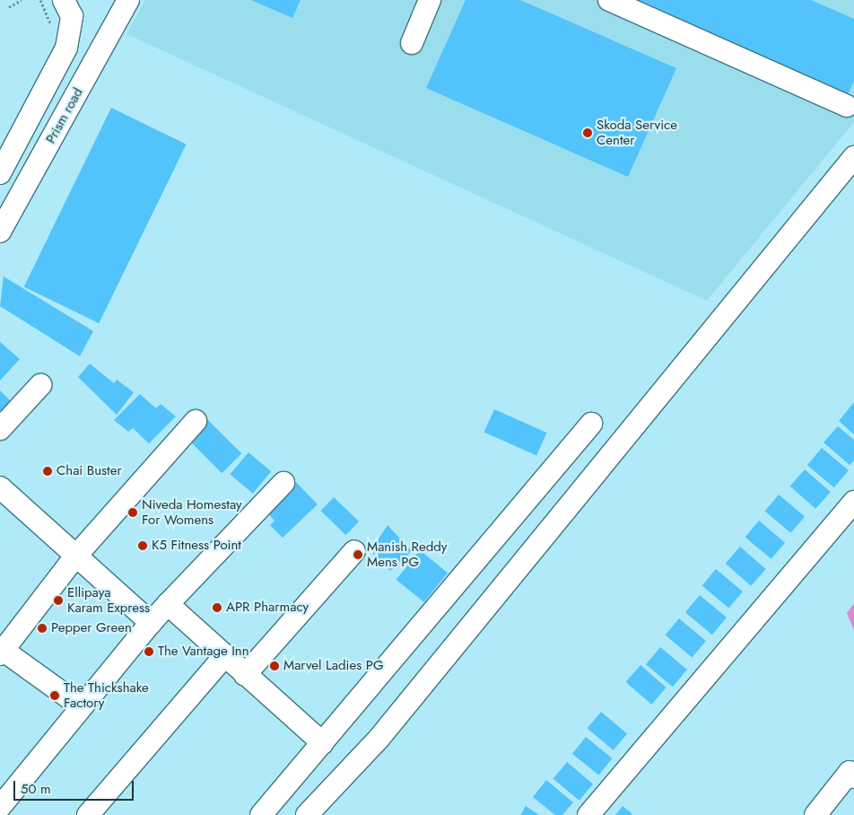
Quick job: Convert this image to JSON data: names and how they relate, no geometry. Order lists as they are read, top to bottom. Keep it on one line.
{"streets":{"street":["Prism road"]},"places":["Skoda Service Center","Chai Buster","Niveda Homestay For Womens","K5 Fitness Point","Manish Reddy Mens PG","Ellipaya Karam Express","APR Pharmacy","Pepper Green","The Vantage Inn","Marvel Ladies PG","The Thickshake Factory"],"scale_bar":"50 m"}
